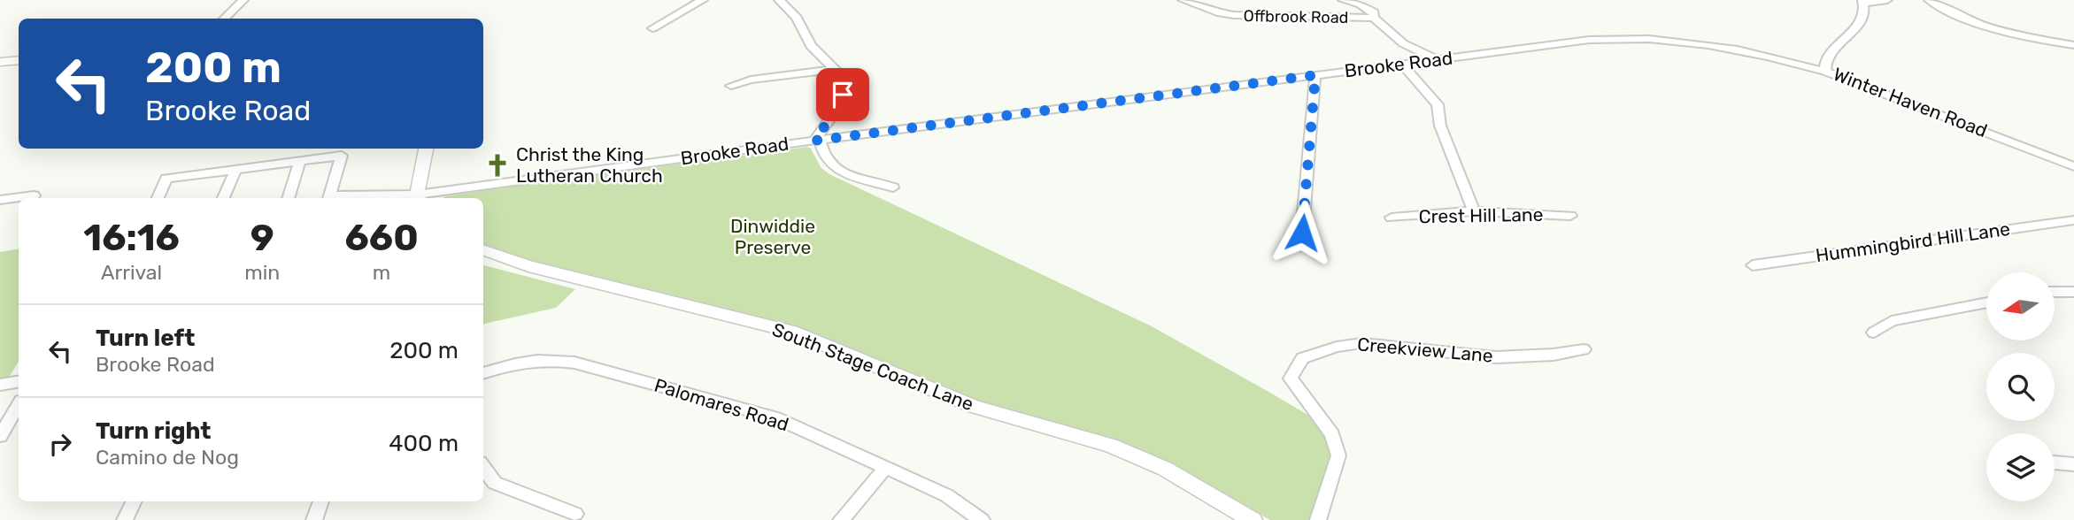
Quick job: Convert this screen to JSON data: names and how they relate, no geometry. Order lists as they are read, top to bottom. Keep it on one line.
{"streets":{"main road":["South Stage Coach Lane"],"street":["Offbrook Road","Brooke Road","Winter Haven Road","Crest Hill Lane","Hummingbird Hill Lane","Creekview Lane","Palomares Road"]},"crossings":[["Brooke Road","Winter Haven Road"]],"parks":["Dinwiddie Preserve"],"places":{"church":["Christ the King Lutheran Church"]},"north":"left","page":{"turn":["200 m","Brooke Road"],"eta":["16:16","Arrival","9","min","660","m"],"list":[{"name":"Turn left","note":"Brooke Road","value":"200 m"},{"name":"Turn right","note":"Camino de Nog","value":"400 m"}]}}
